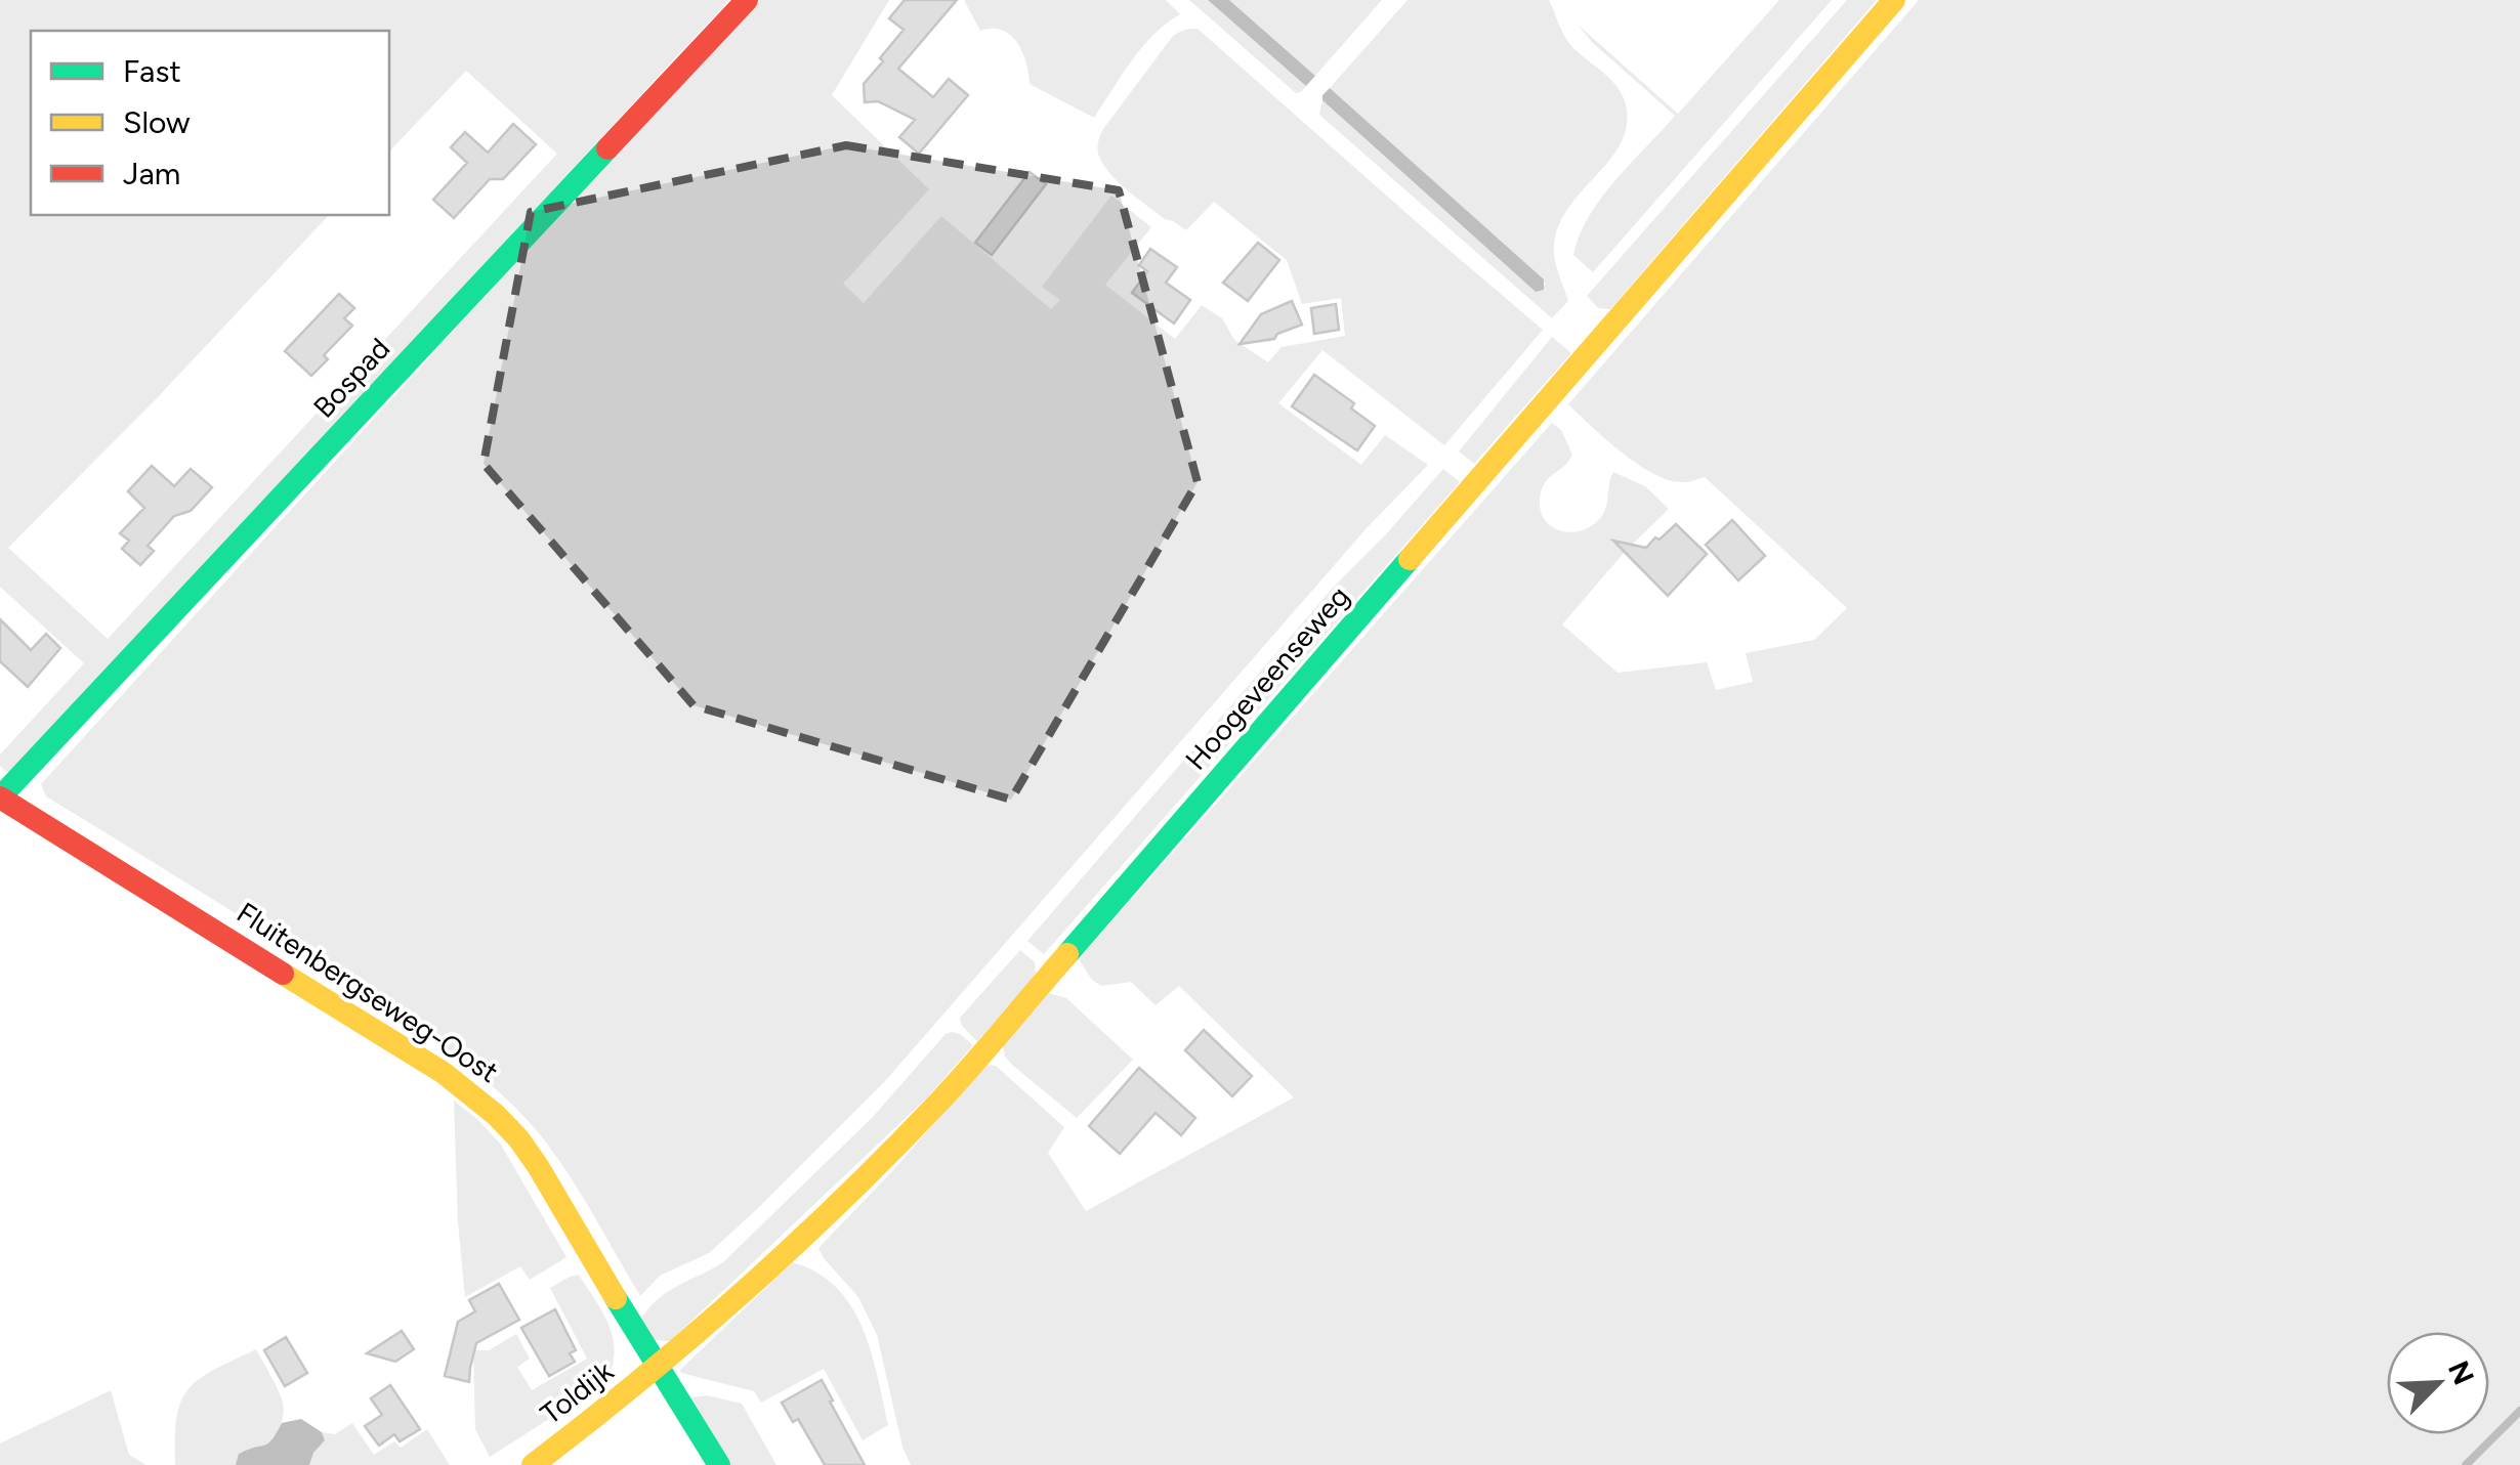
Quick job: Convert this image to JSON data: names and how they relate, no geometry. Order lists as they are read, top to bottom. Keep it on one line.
{"streets":{"street":["Bospad","Hoogeveenseweg","Fluitenbergseweg-Oost","Toldijk"]},"crossings":[["Bospad","Fluitenbergseweg-Oost"],["Hoogeveenseweg","Fluitenbergseweg-Oost"],["Hoogeveenseweg","Toldijk"],["Fluitenbergseweg-Oost","Toldijk"]],"legend":["Fast","Slow","Jam"],"north":"top right"}
